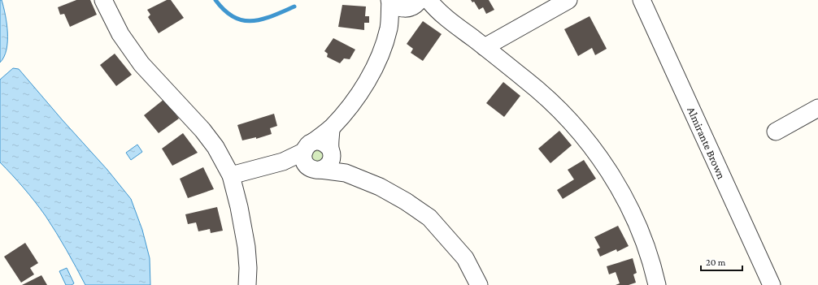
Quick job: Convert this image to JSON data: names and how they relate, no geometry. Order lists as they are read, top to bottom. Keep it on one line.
{"streets":{"street":["Almirante Brown"]},"scale_bar":"20 m"}
